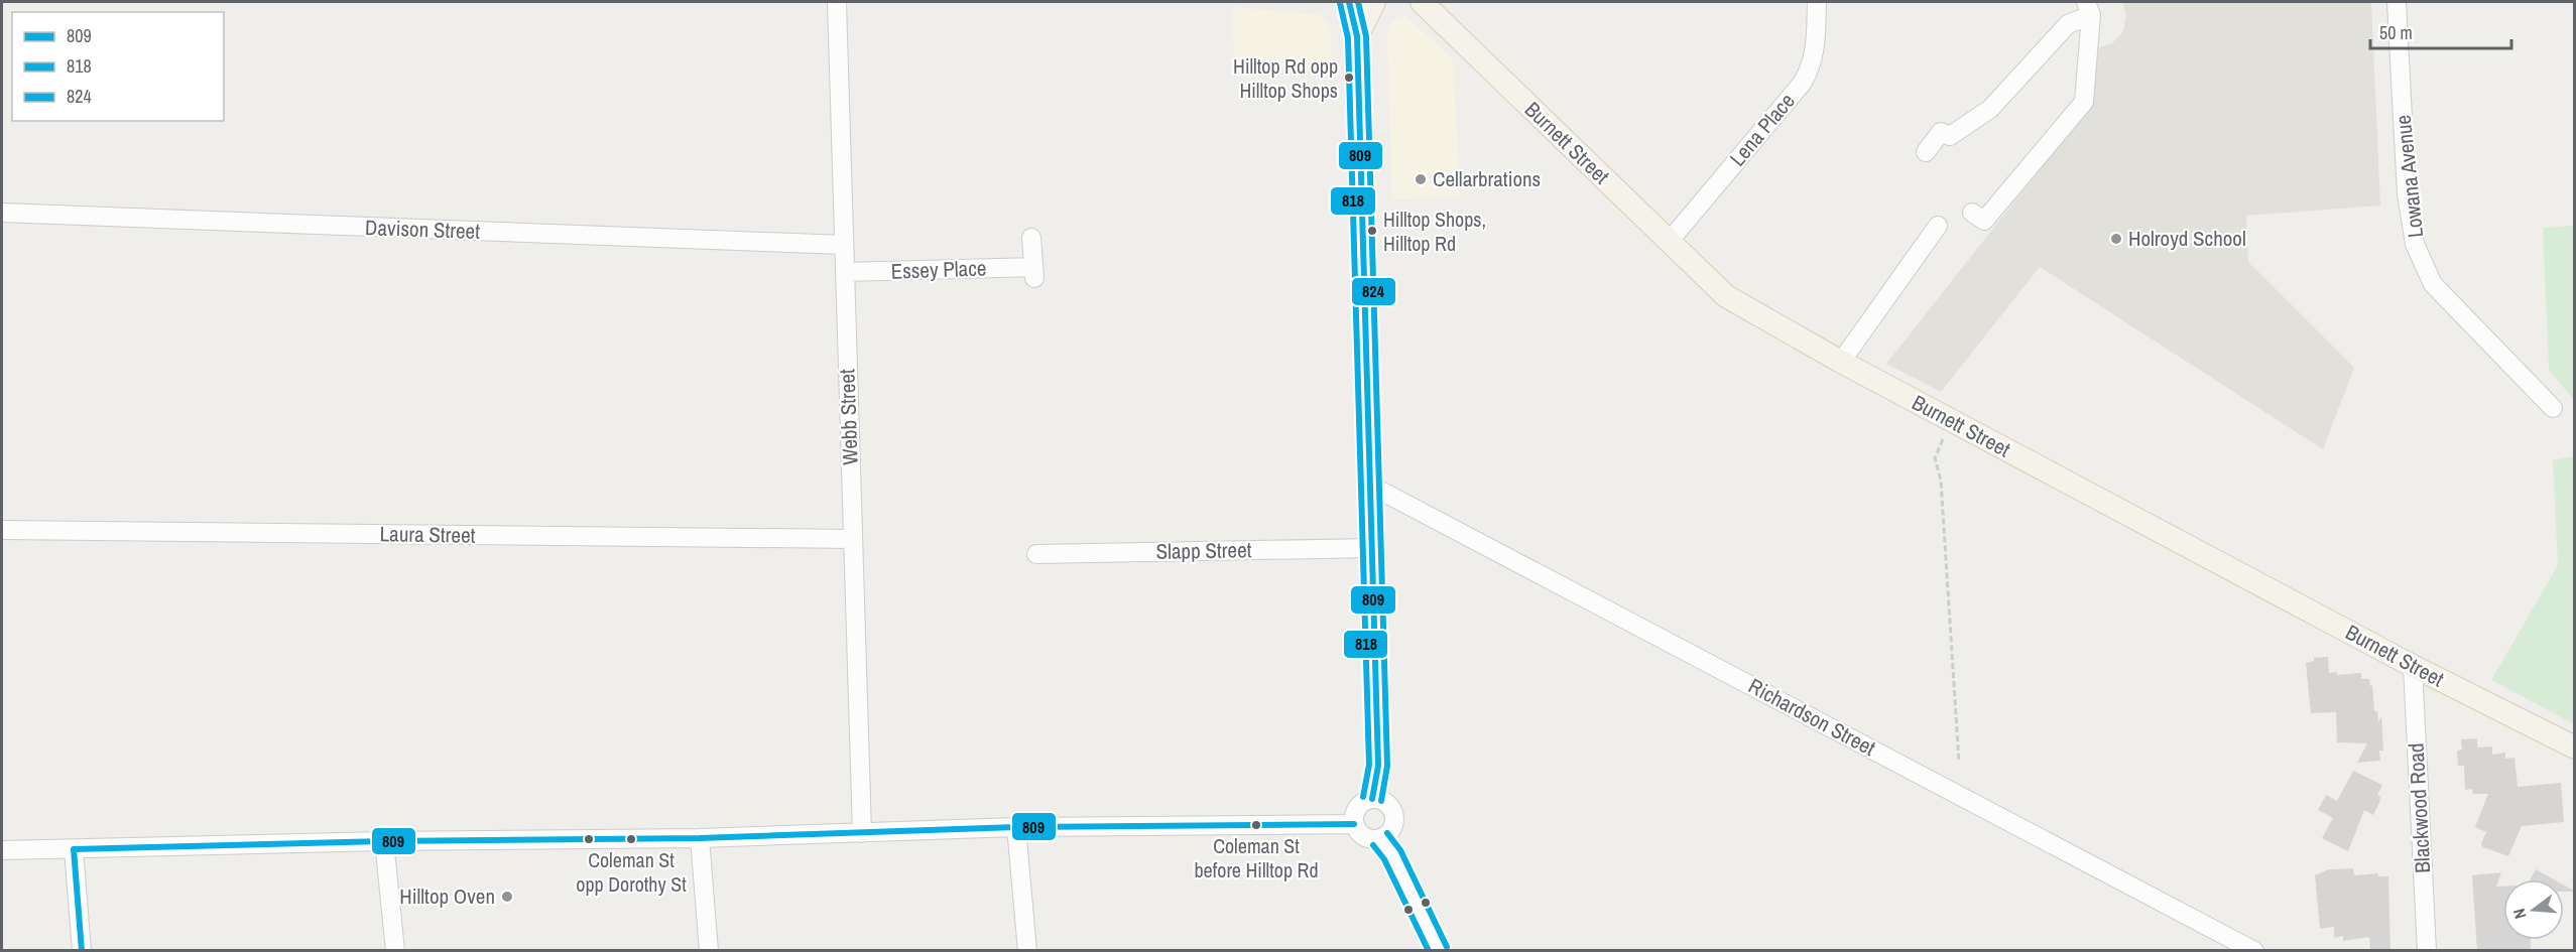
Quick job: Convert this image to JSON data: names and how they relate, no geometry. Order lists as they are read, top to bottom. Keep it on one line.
{"streets":{"main road":["Burnett Street"],"street":["Lena Place","Lowana Avenue","Davison Street","Essey Place","Webb Street","Laura Street","Slapp Street","Richardson Street","Blackwood Road"]},"crossings":[["Lena Place","Burnett Street"],["Burnett Street","Blackwood Road"],["Davison Street","Webb Street"],["Essey Place","Webb Street"],["Webb Street","Laura Street"]],"places":["Hilltop Rd opp Hilltop Shops","Cellarbrations","Hilltop Shops, Hilltop Rd","Holroyd School","Coleman St before Hilltop Rd","Coleman St opp Dorothy St","Hilltop Oven"],"lines":["transit line 809","transit line 824","transit line 818"],"legend":["809","818","824"],"scale_bar":"50 m","north":"left"}
